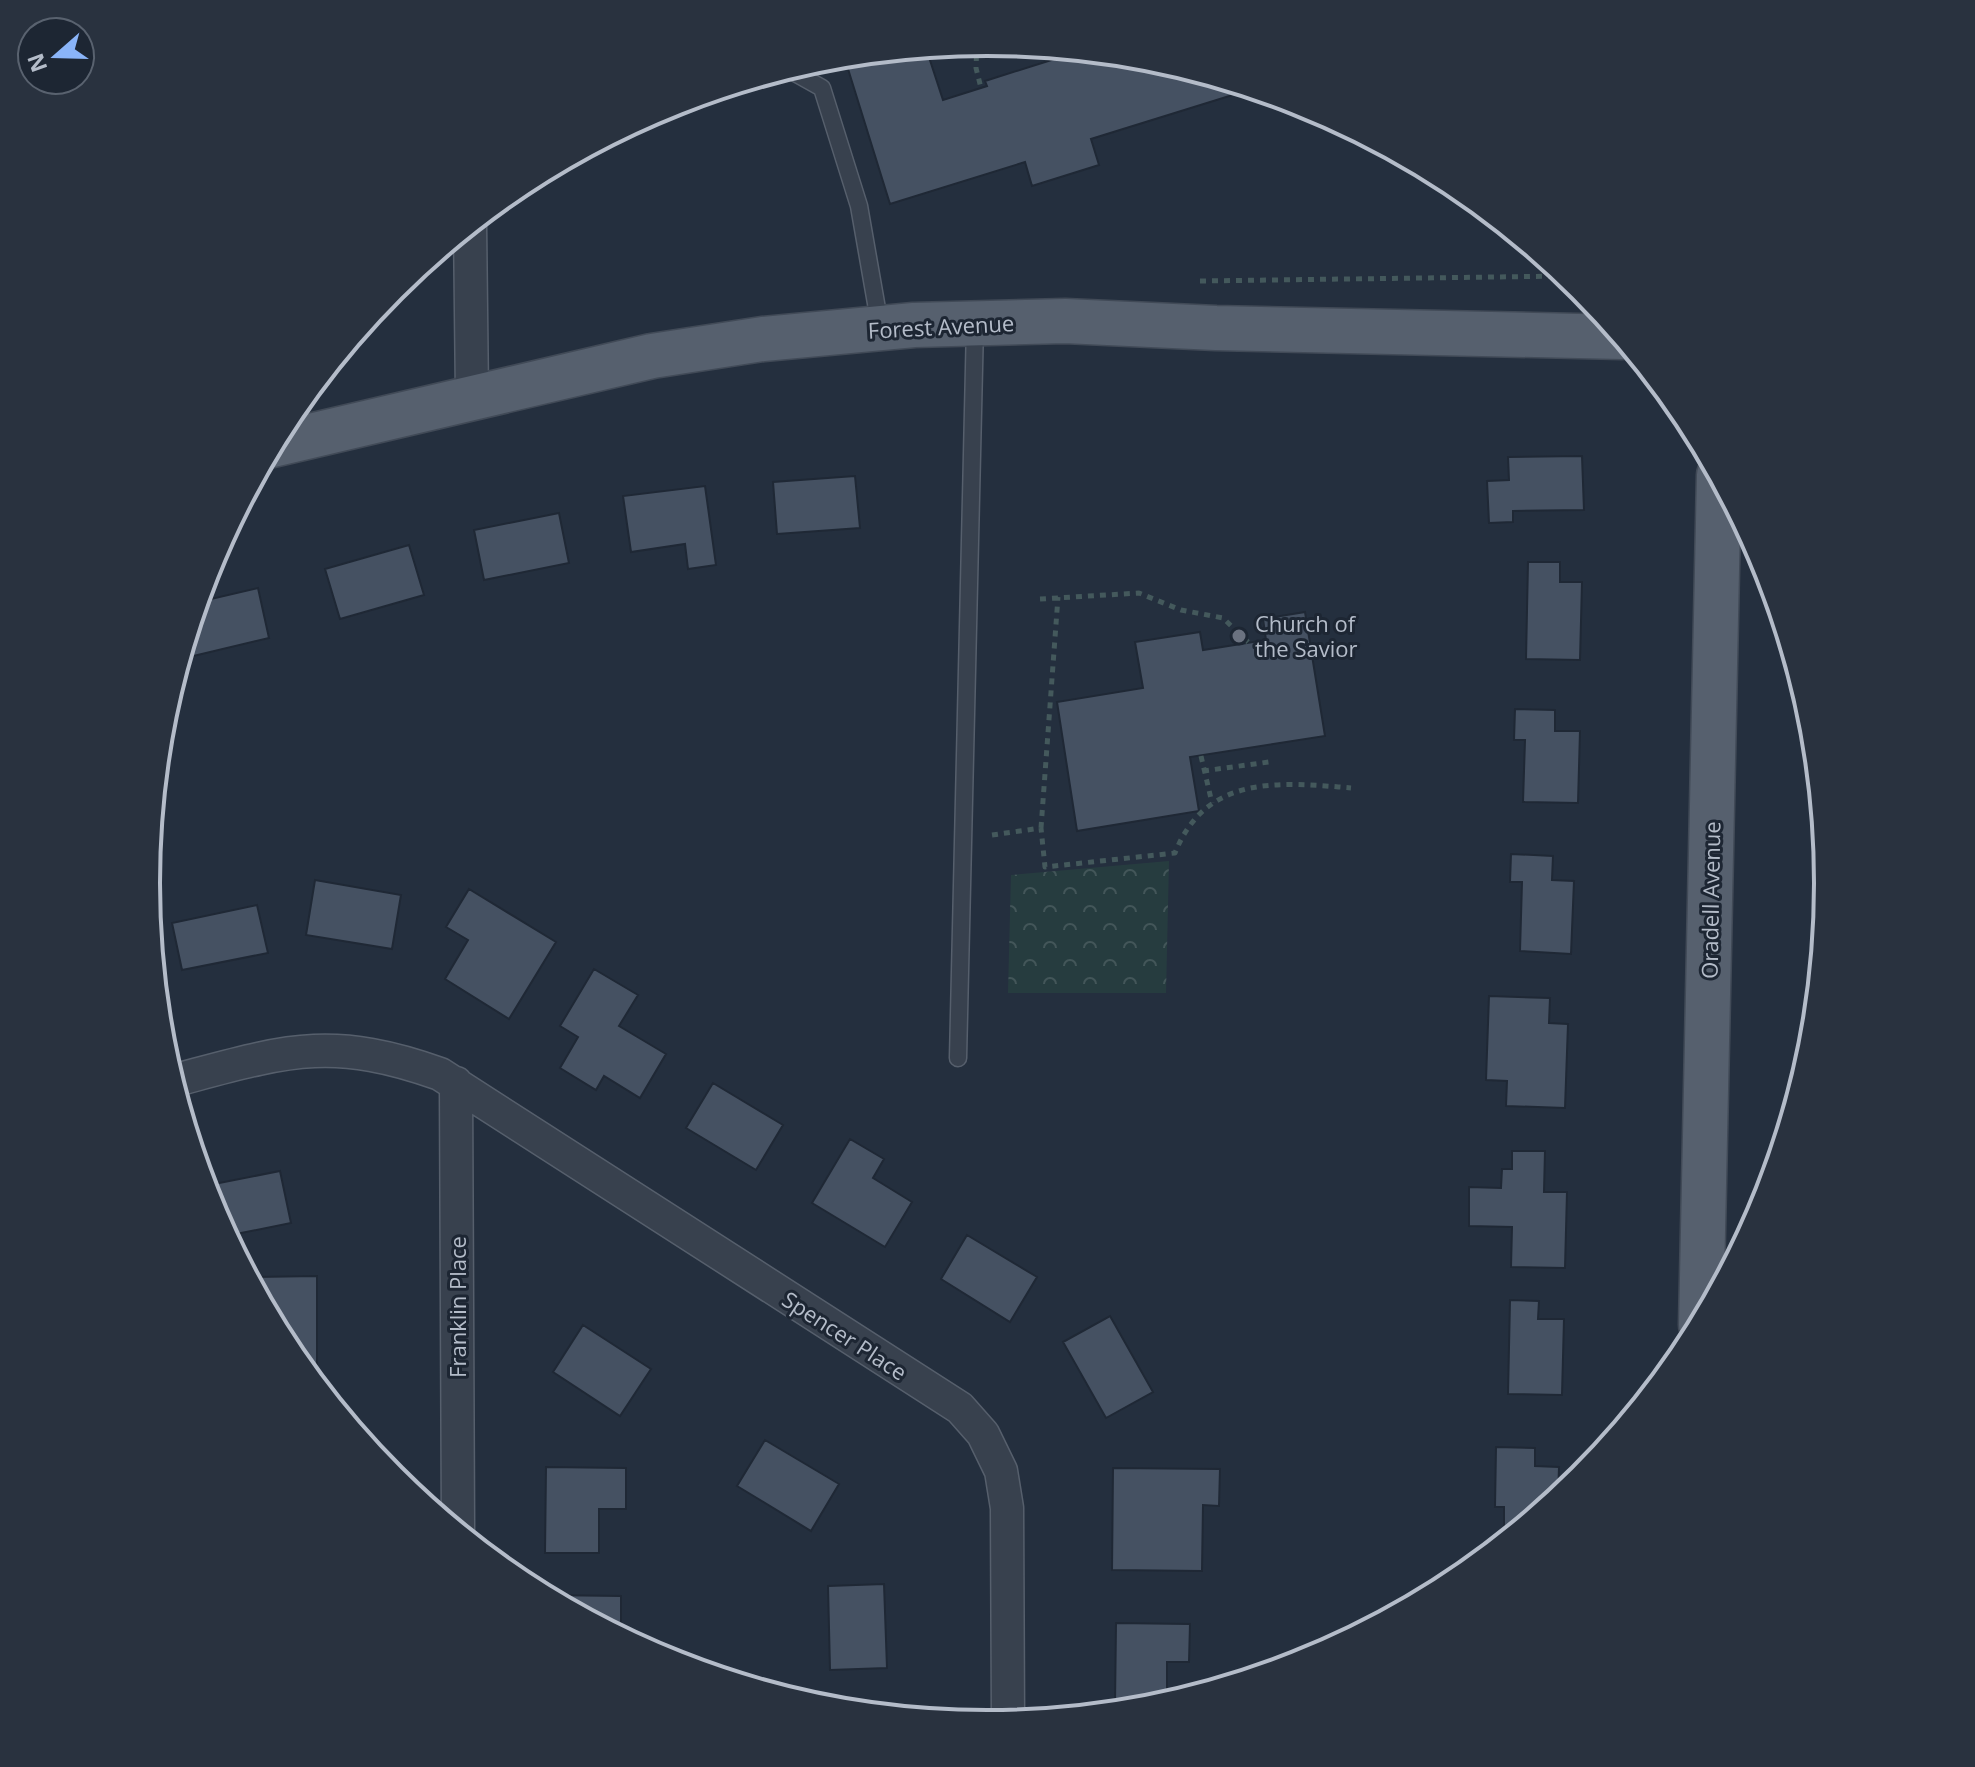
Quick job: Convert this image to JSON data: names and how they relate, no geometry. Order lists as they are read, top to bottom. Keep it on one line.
{"streets":{"main road":["Forest Avenue","Oradell Avenue"],"street":["Franklin Place","Spencer Place"]},"crossings":[["Franklin Place","Spencer Place"]],"places":["Church of the Savior"],"north":"left"}
